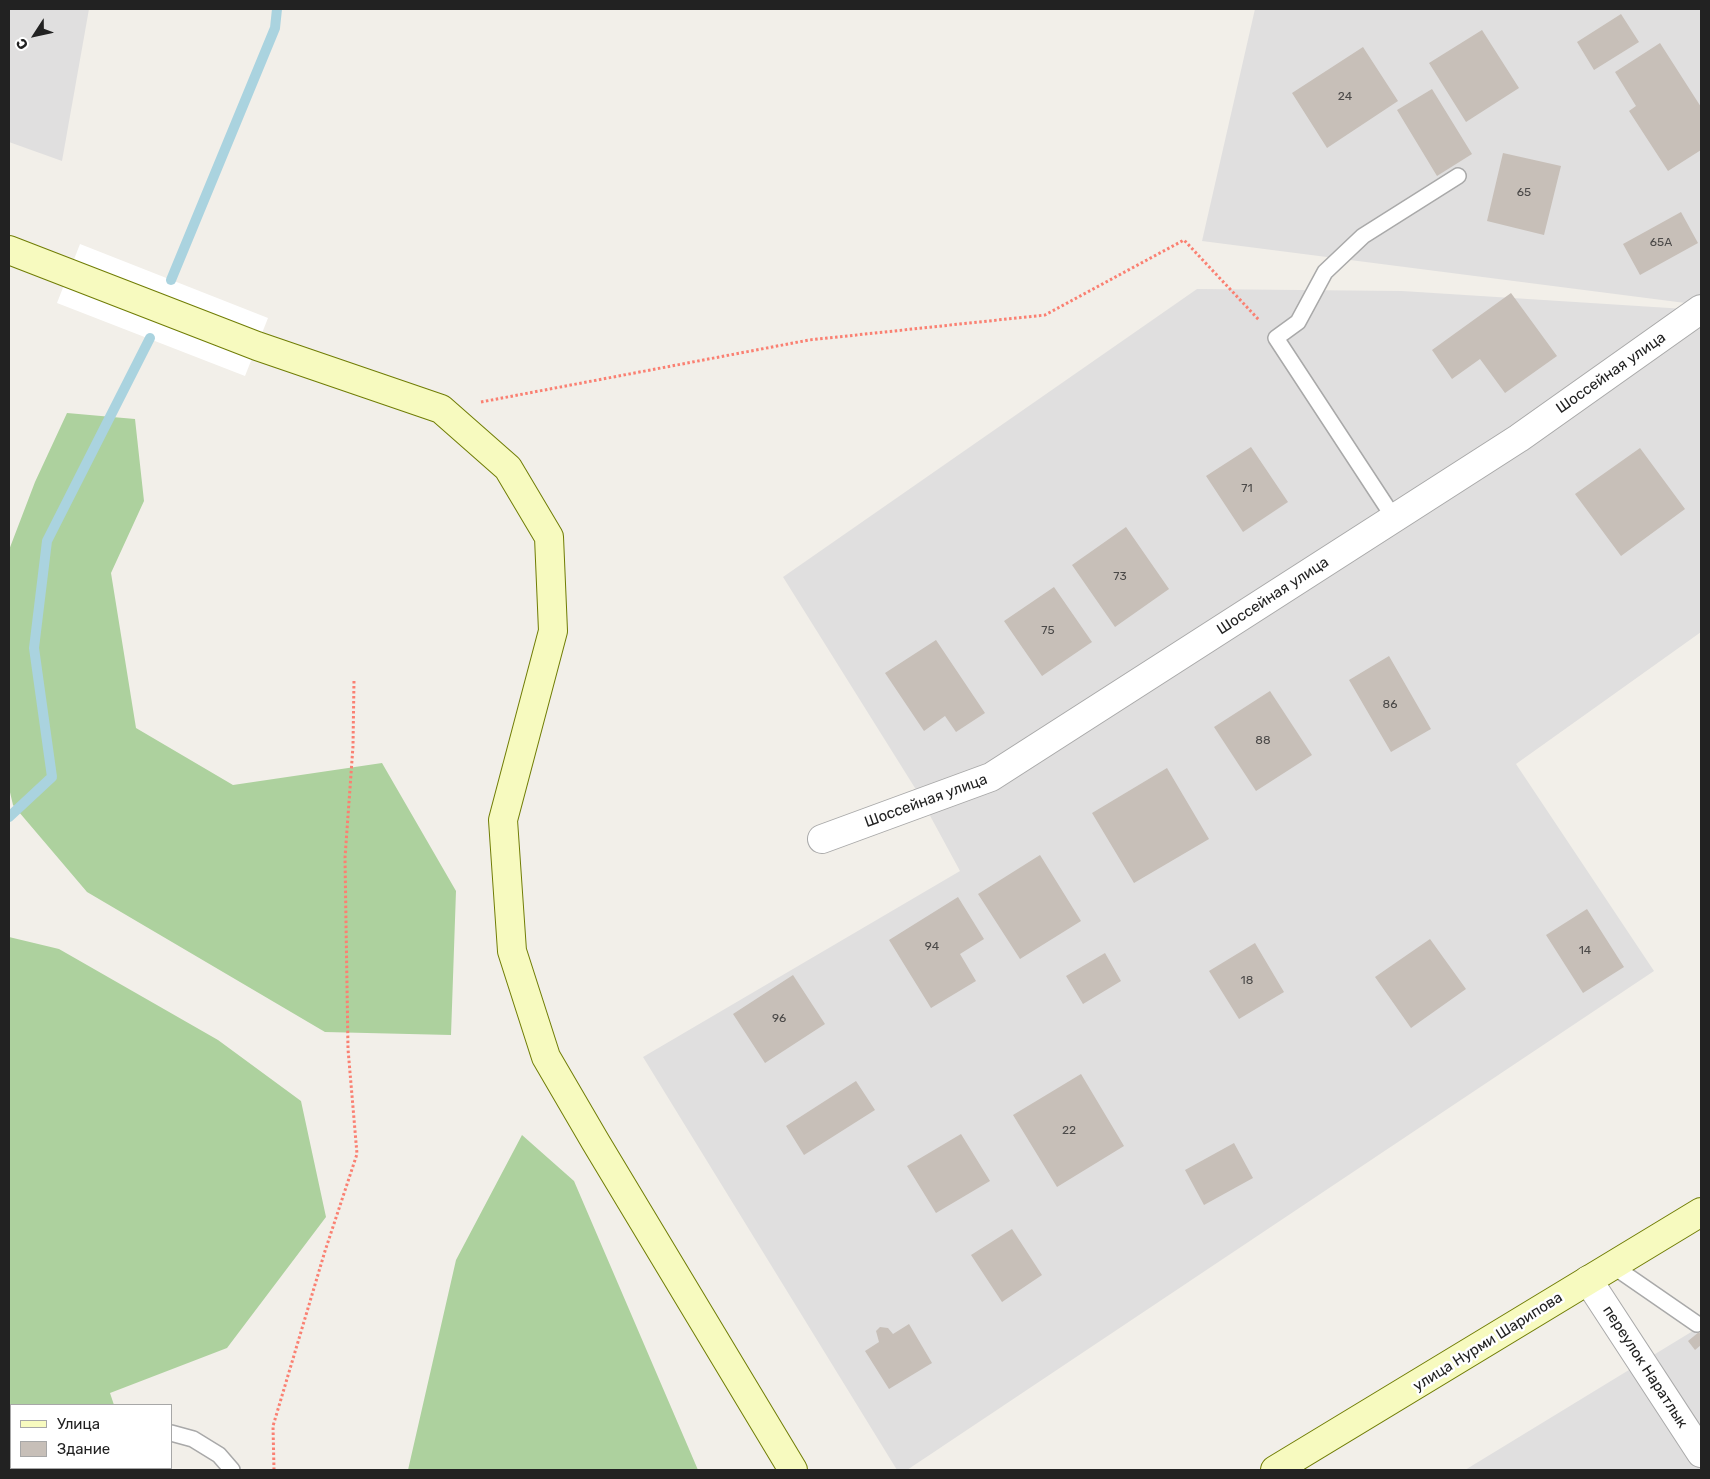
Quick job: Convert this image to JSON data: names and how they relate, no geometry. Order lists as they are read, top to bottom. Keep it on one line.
{"streets":{"main road":["улица Нурми Шарипова"],"street":["Шоссейная улица","переулок Наратлык"]},"crossings":[["улица Нурми Шарипова","переулок Наратлык"]],"house_numbers":["24","65","65А","71","73","75","86","88","94","14","18","96","22"],"legend":["Улица","Здание"],"north":"bottom left"}
